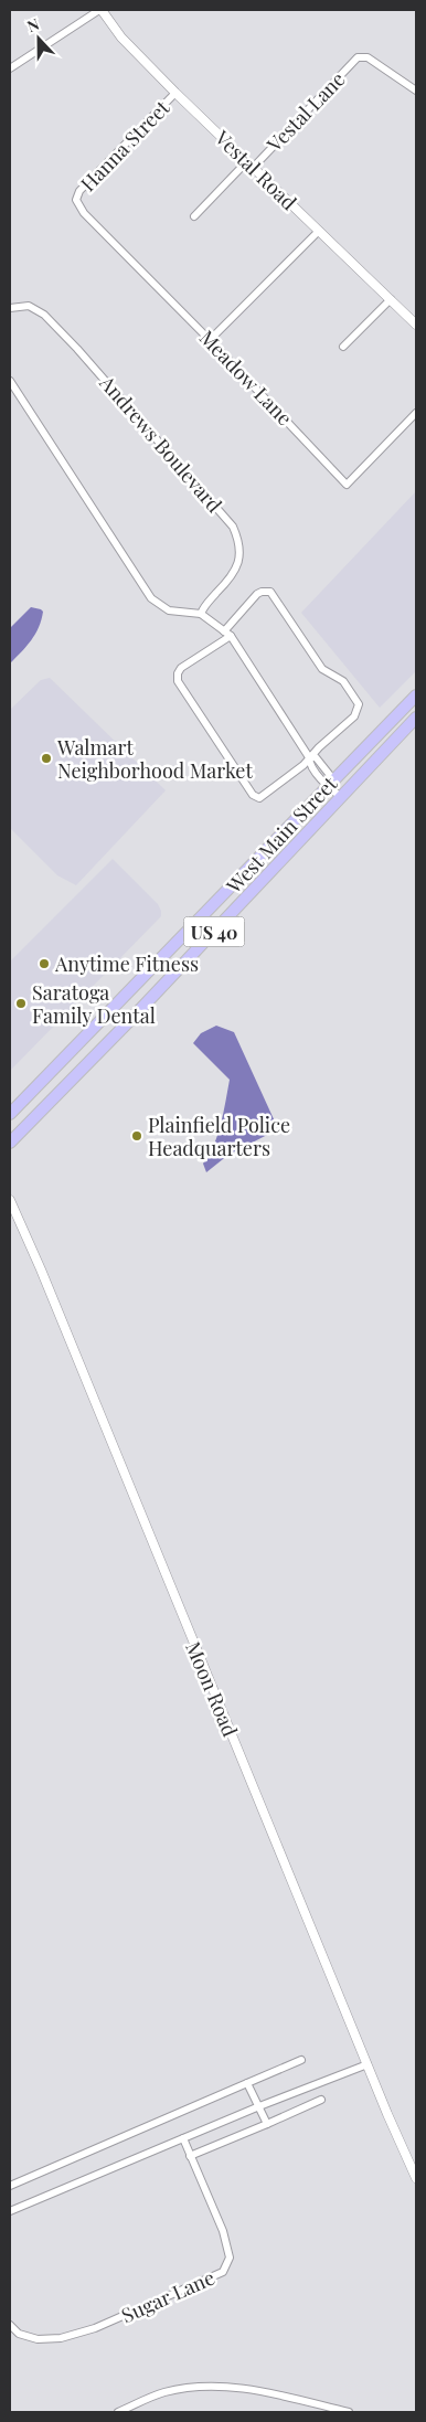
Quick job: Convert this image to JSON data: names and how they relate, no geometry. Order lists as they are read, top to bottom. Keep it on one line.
{"streets":{"main road":["West Main Street","US 40"],"street":["Vestal Lane","Hanna Street","Vestal Road","Meadow Lane","Andrews Boulevard","Moon Road","Sugar Lane"]},"crossings":[["Vestal Lane","Vestal Road"],["Hanna Street","Vestal Road"],["Hanna Street","Meadow Lane"]],"places":["Walmart Neighborhood Market","Anytime Fitness","Saratoga Family Dental","Plainfield Police Headquarters"],"north":"top"}
